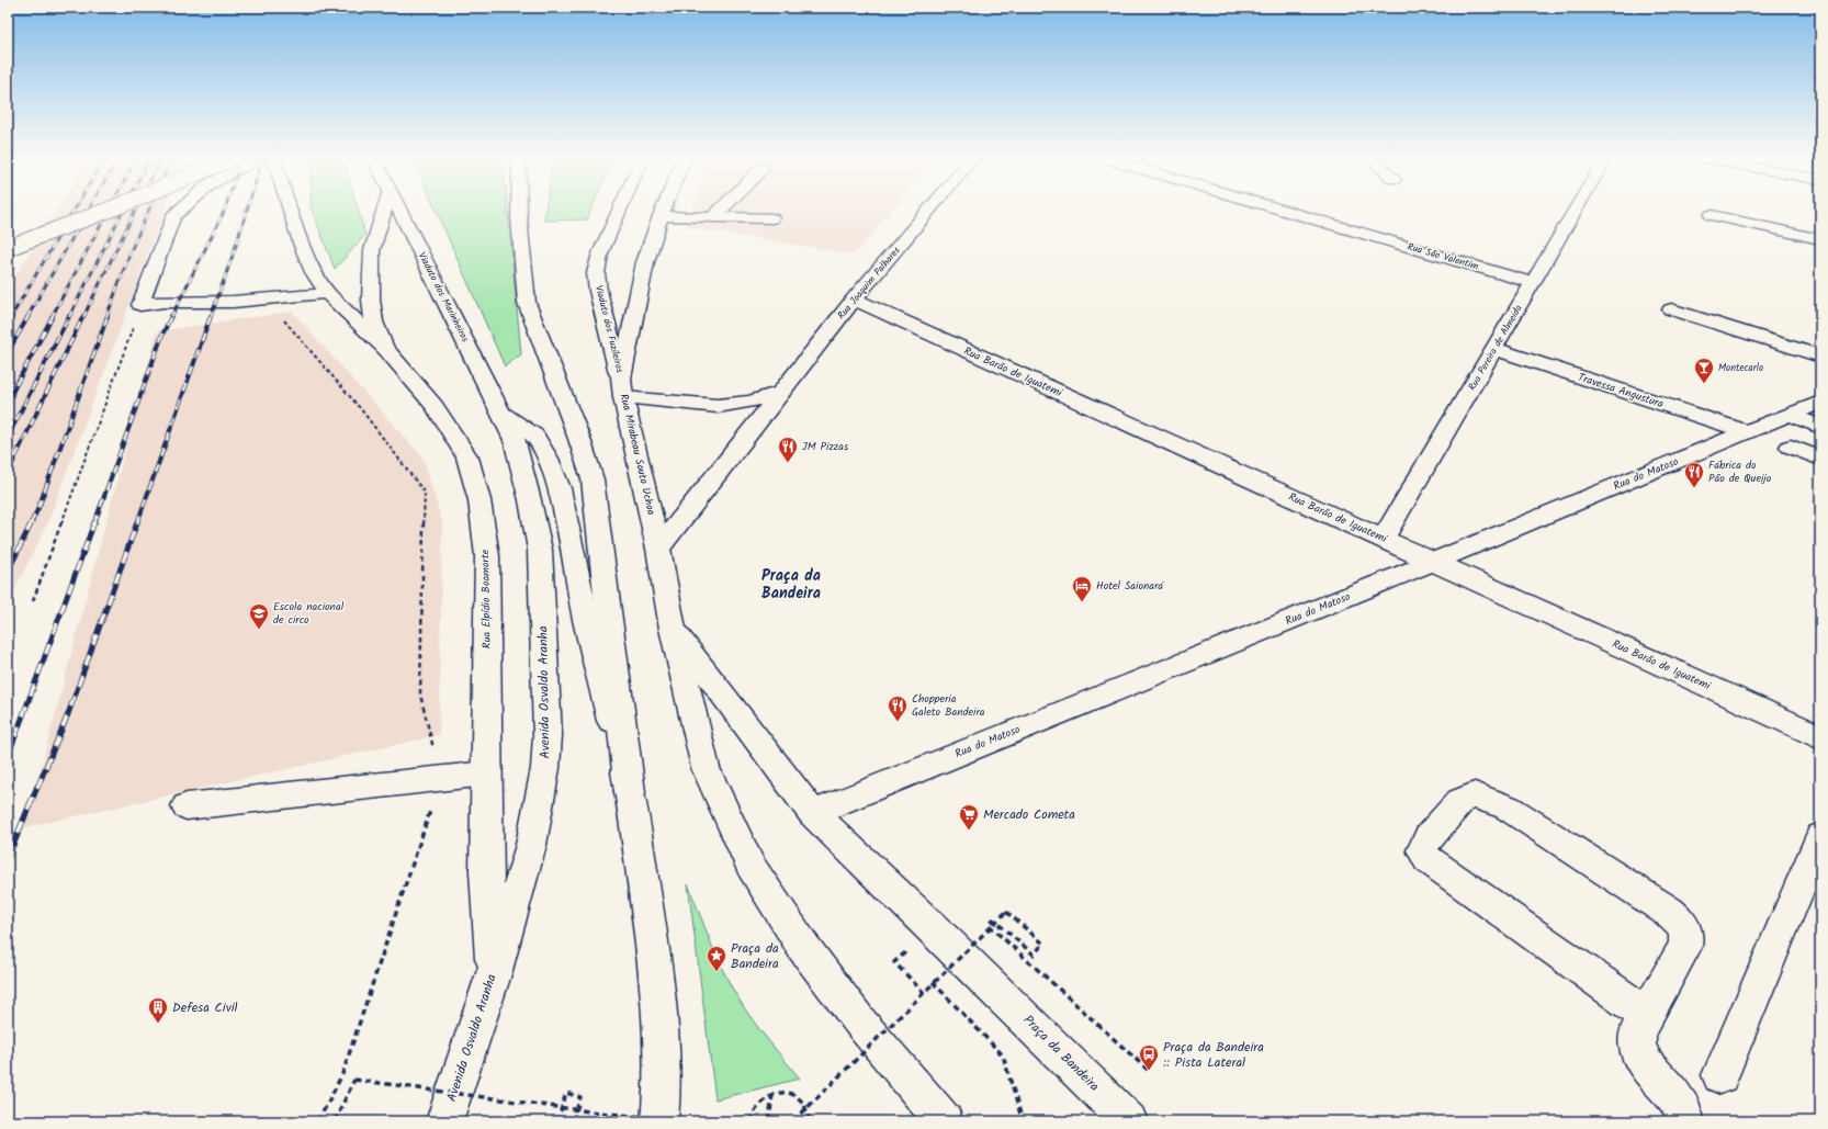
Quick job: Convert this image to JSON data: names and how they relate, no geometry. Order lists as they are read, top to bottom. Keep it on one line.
{"streets":{"main road":["Rua São Valentim","Rua Joaquim Palhares","Viaduto dos Marinheiros","Viaduto dos Fuzileiros","Rua Pereira de Almeida","Rua Barão de Iguatemi","Travessa Angustura","Rua Mirabeau Souto Uchoa","Rua do Matoso","Rua Elpídio Boamorte","Avenida Osvaldo Aranha","Praça da Bandeira"]},"crossings":[["Rua São Valentim","Rua Pereira de Almeida"],["Rua Joaquim Palhares","Rua Barão de Iguatemi"],["Rua Joaquim Palhares","Rua Mirabeau Souto Uchoa"],["Viaduto dos Marinheiros","Avenida Osvaldo Aranha"],["Viaduto dos Fuzileiros","Rua Mirabeau Souto Uchoa"],["Rua Pereira de Almeida","Rua Barão de Iguatemi"],["Rua Pereira de Almeida","Travessa Angustura"],["Rua Barão de Iguatemi","Rua do Matoso"],["Travessa Angustura","Rua do Matoso"],["Rua Mirabeau Souto Uchoa","Praça da Bandeira"],["Rua do Matoso","Praça da Bandeira"],["Rua Elpídio Boamorte","Avenida Osvaldo Aranha"]],"districts":["Praça da Bandeira"],"places":{"bar":["Montecarlo"],"restaurant":["JM Pizzas","Fábrica do Pão de Queijo","Chopperia Galeto Bandeira"],"hotel":["Hotel Saionará"],"school or university":["Escola nacional de circo"],"supermarket":["Mercado Cometa"],"place":["Praça da Bandeira"],"building":["Defesa Civil"],"bus stop":["Praça da Bandeira :: Pista Lateral"]}}
